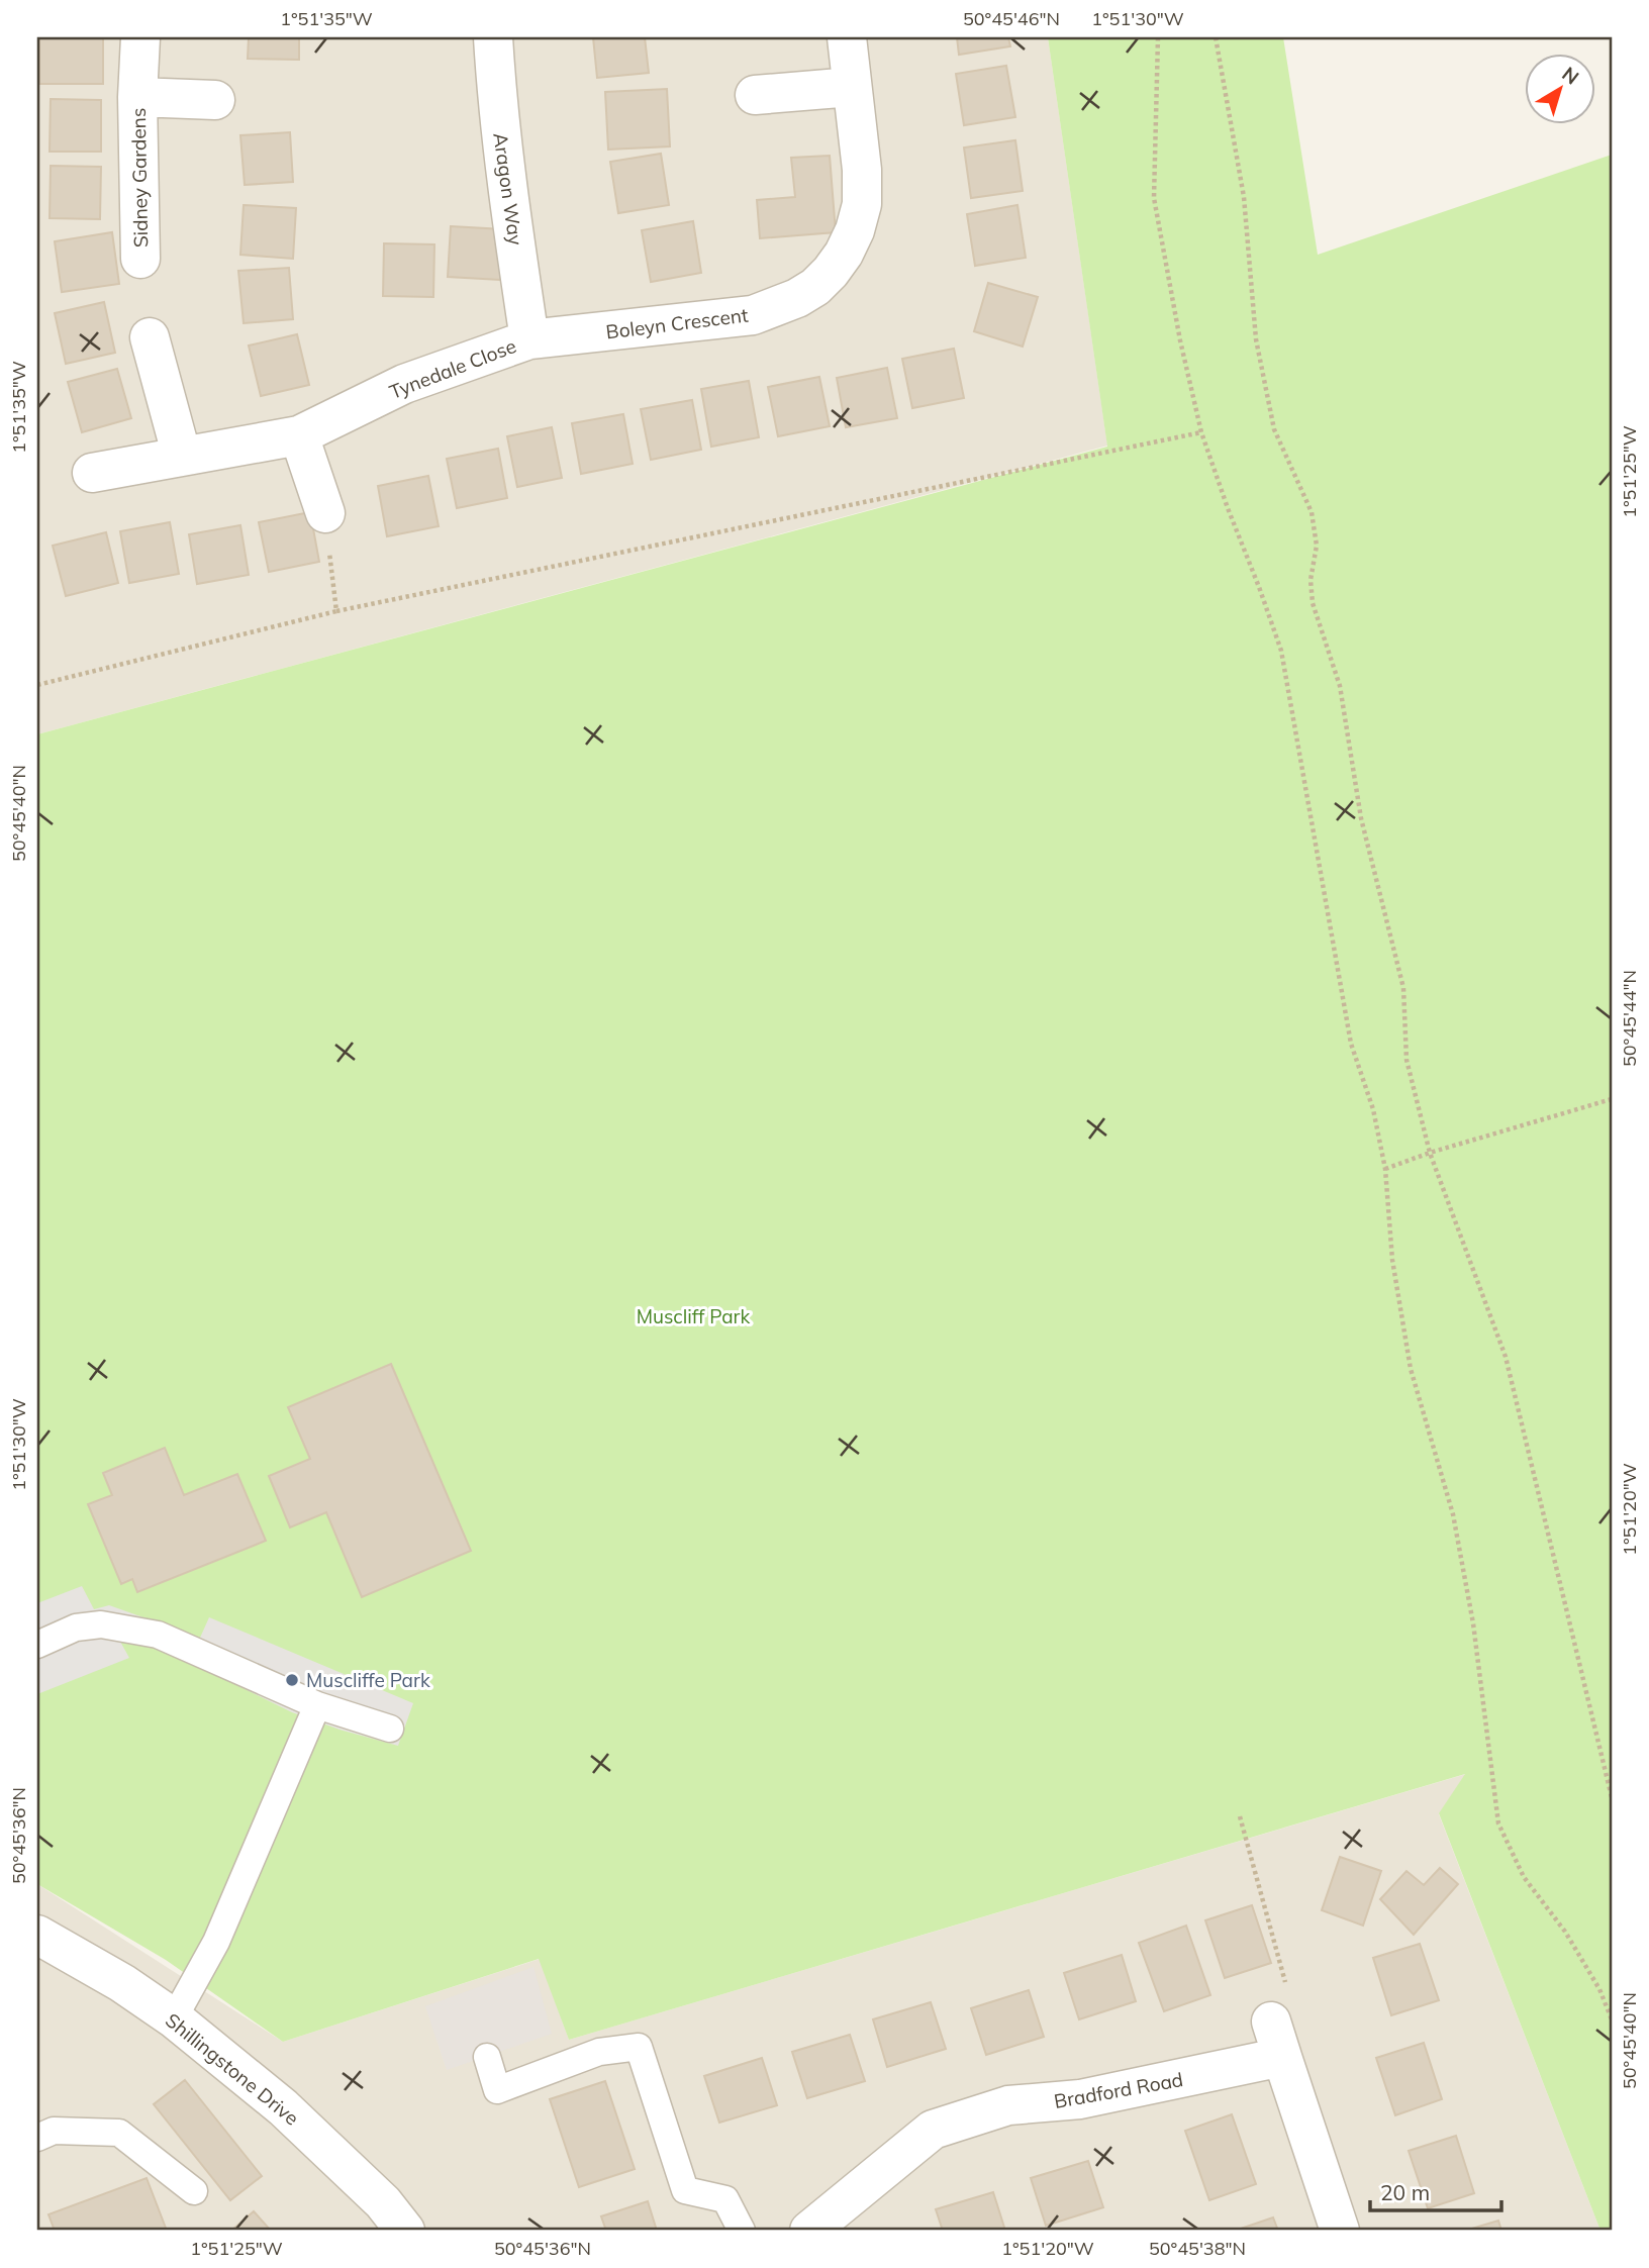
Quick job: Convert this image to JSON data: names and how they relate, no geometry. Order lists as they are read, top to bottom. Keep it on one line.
{"streets":{"street":["Sidney Gardens","Aragon Way","Boleyn Crescent","Tynedale Close","Shillingstone Drive","Bradford Road"]},"crossings":[["Aragon Way","Boleyn Crescent"],["Aragon Way","Tynedale Close"],["Boleyn Crescent","Tynedale Close"]],"parks":["Muscliff Park"],"places":["Muscliffe Park"],"scale_bar":"20 m","north":"top right","coordinates":["1°51'35\"W","50°45'46\"N","1°51'30\"W","1°51'25\"W","50°45'40\"N","50°45'44\"N","1°51'20\"W","50°45'36\"N","50°45'38\"N"]}
